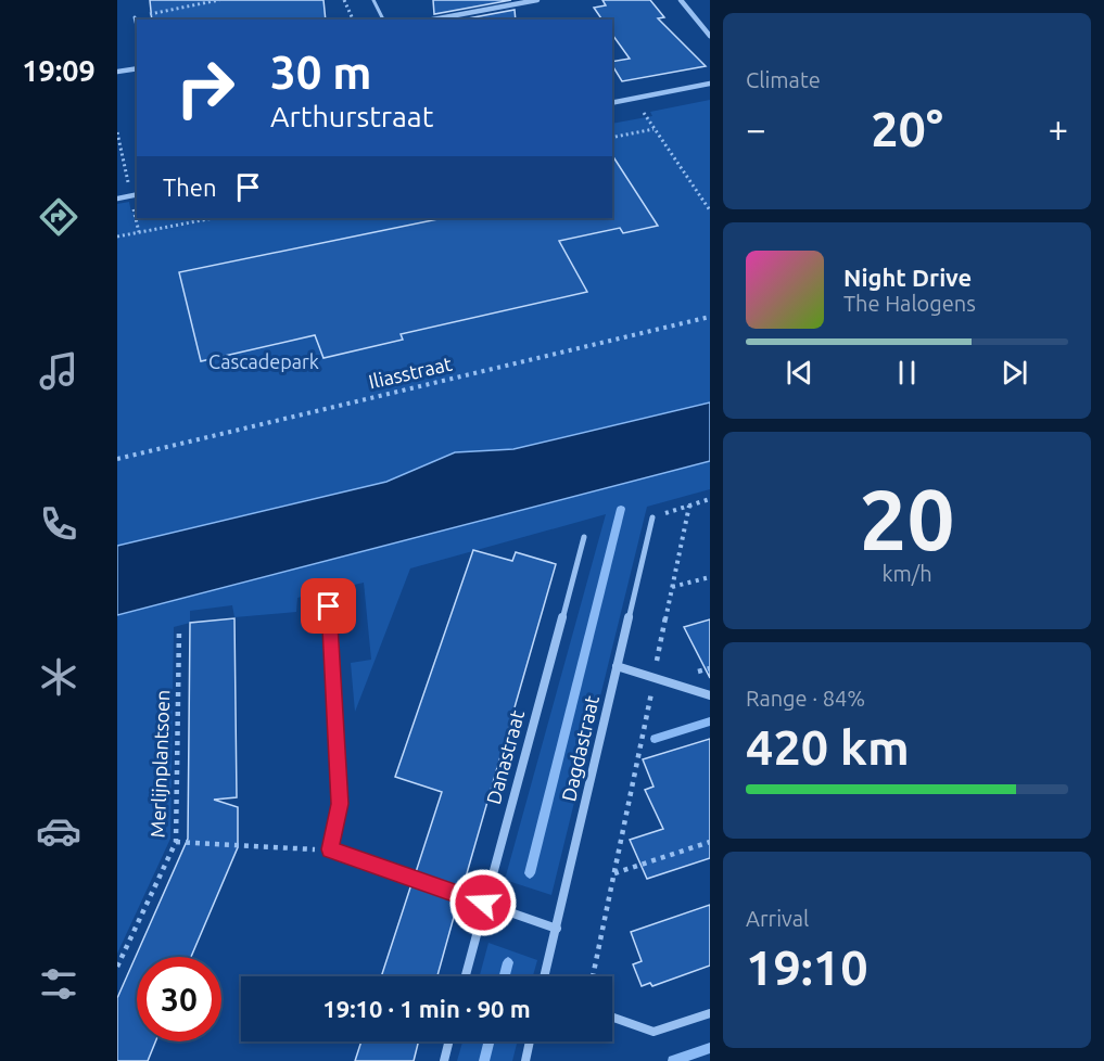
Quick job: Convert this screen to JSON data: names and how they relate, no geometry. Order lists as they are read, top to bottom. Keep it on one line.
{"streets":{"street":["Dagdastraat","Danastraat"],"path":["Iliasstraat","Merlijnplantsoen"]},"parks":["Cascadepark"],"page":{"tabs":"19:09","tile":["Climate",["20","km/h"],["Range · 84%","420 km"],["Arrival","19:10"]],"turn":["30 m","Arthurstraat"],"heat":["−","20°","+"],"then":"Then","song":["Night Drive","The Halogens"],"limit":"30","trip":"19:10 · 1 min · 90 m"}}
